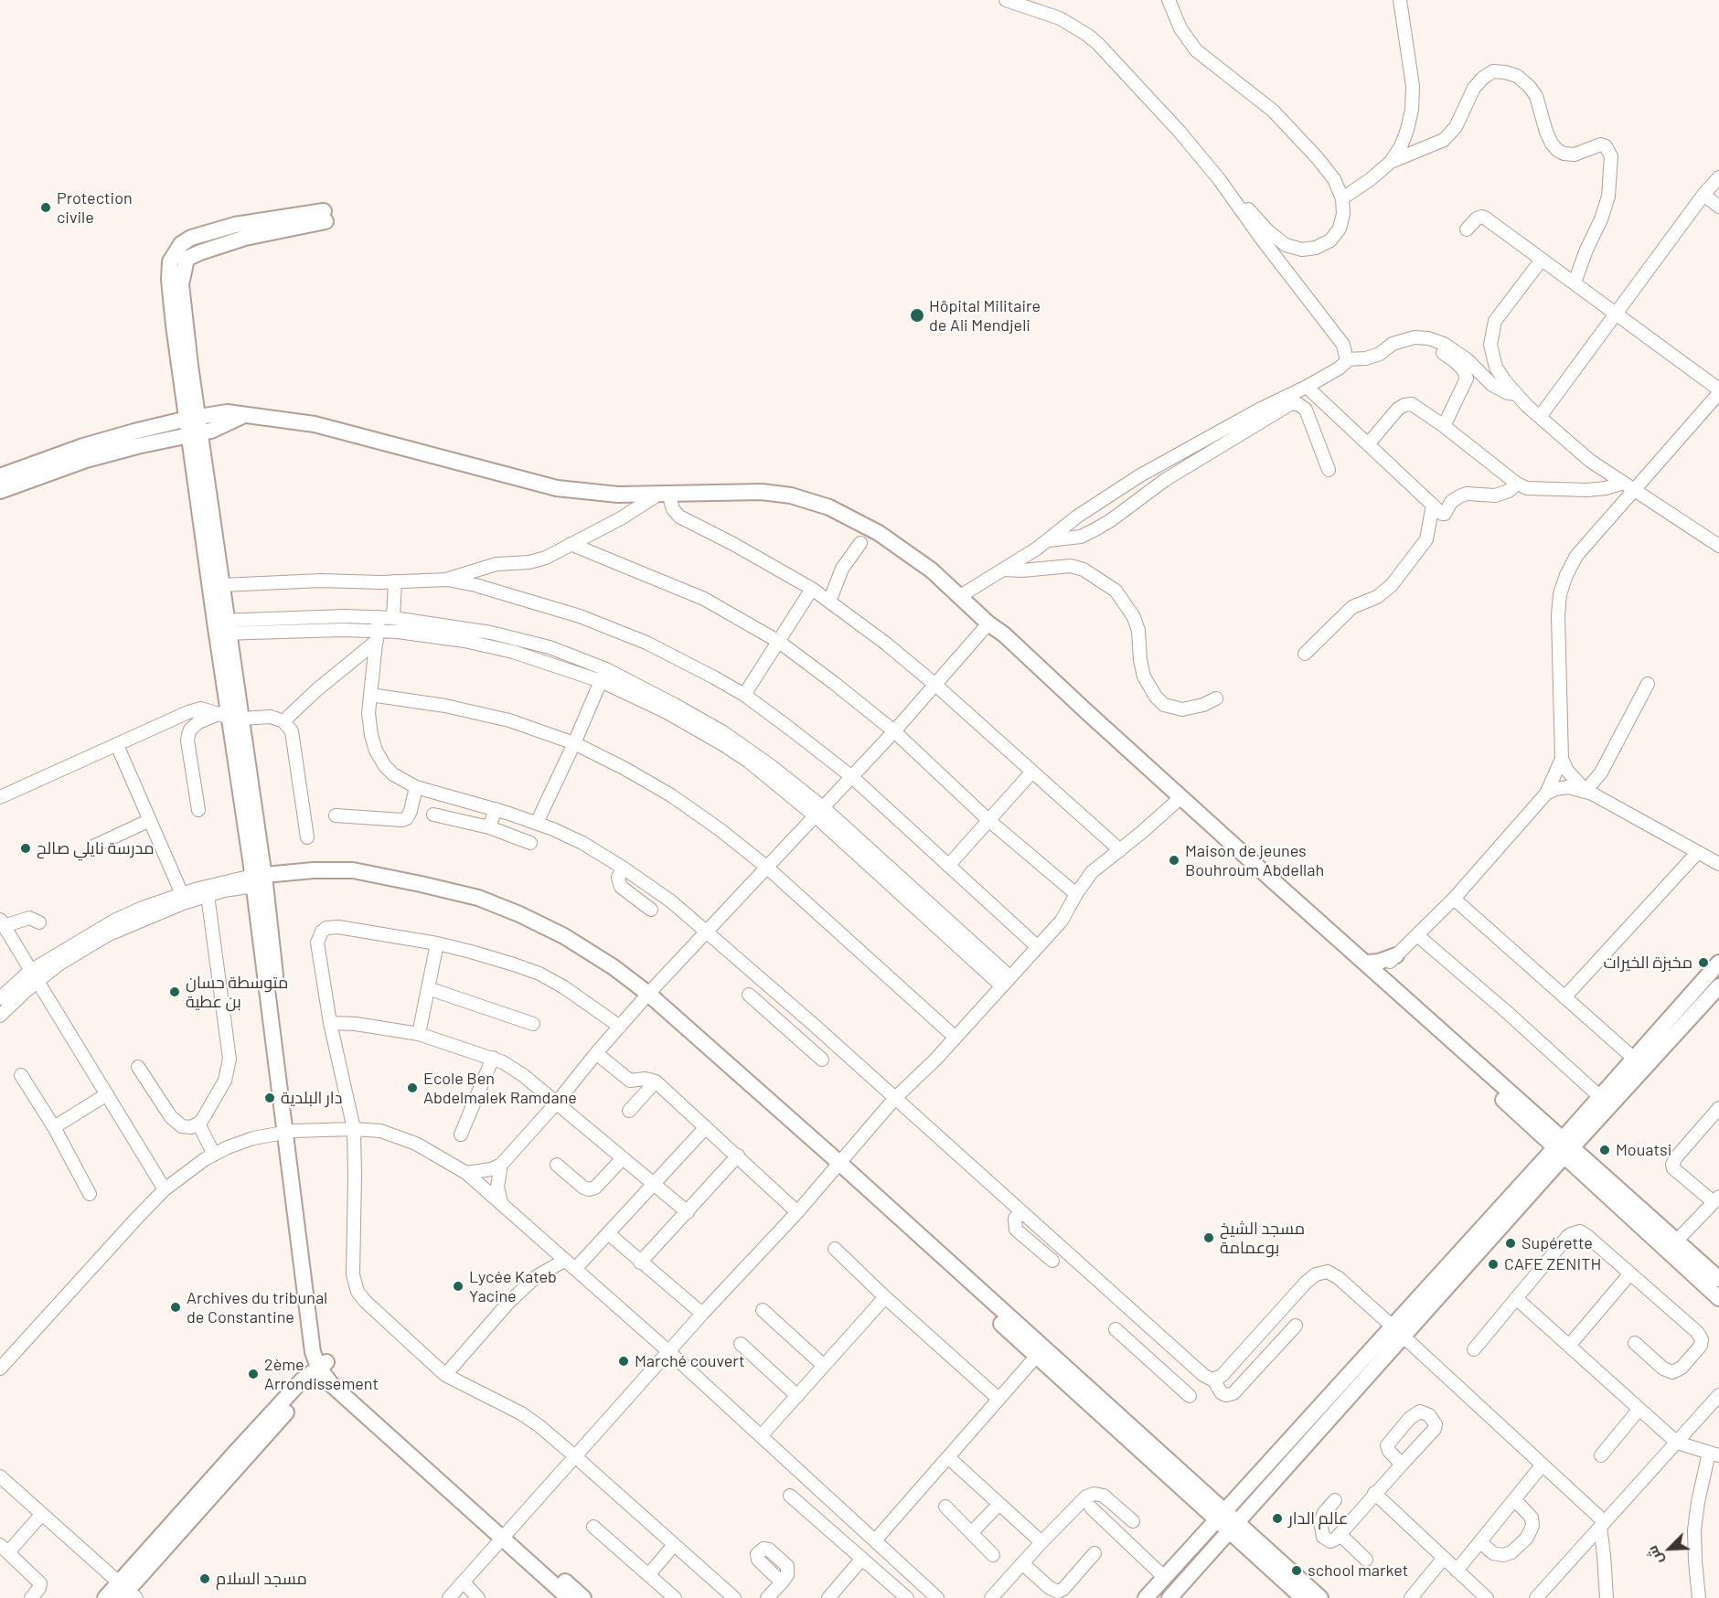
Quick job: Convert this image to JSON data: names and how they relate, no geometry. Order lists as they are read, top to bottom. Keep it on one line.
{"places":["Protection civile","Hôpital Militaire de Ali Mendjeli","مدرسة نايلي صالح","Maison de jeunes Bouhroum Abdellah","مخبزة الخيرات","متوسطة حسان بن عطية","Ecole Ben Abdelmalek Ramdane","دار البلدية","Mouatsi","مسجد الشيخ بوعمامة","Supérette","CAFE ZENITH","Lycée Kateb Yacine","Archives du tribunal de Constantine","Marché couvert","2ème Arrondissement","عالم الدار","school market","مسجد السلام"],"north":"bottom left"}
